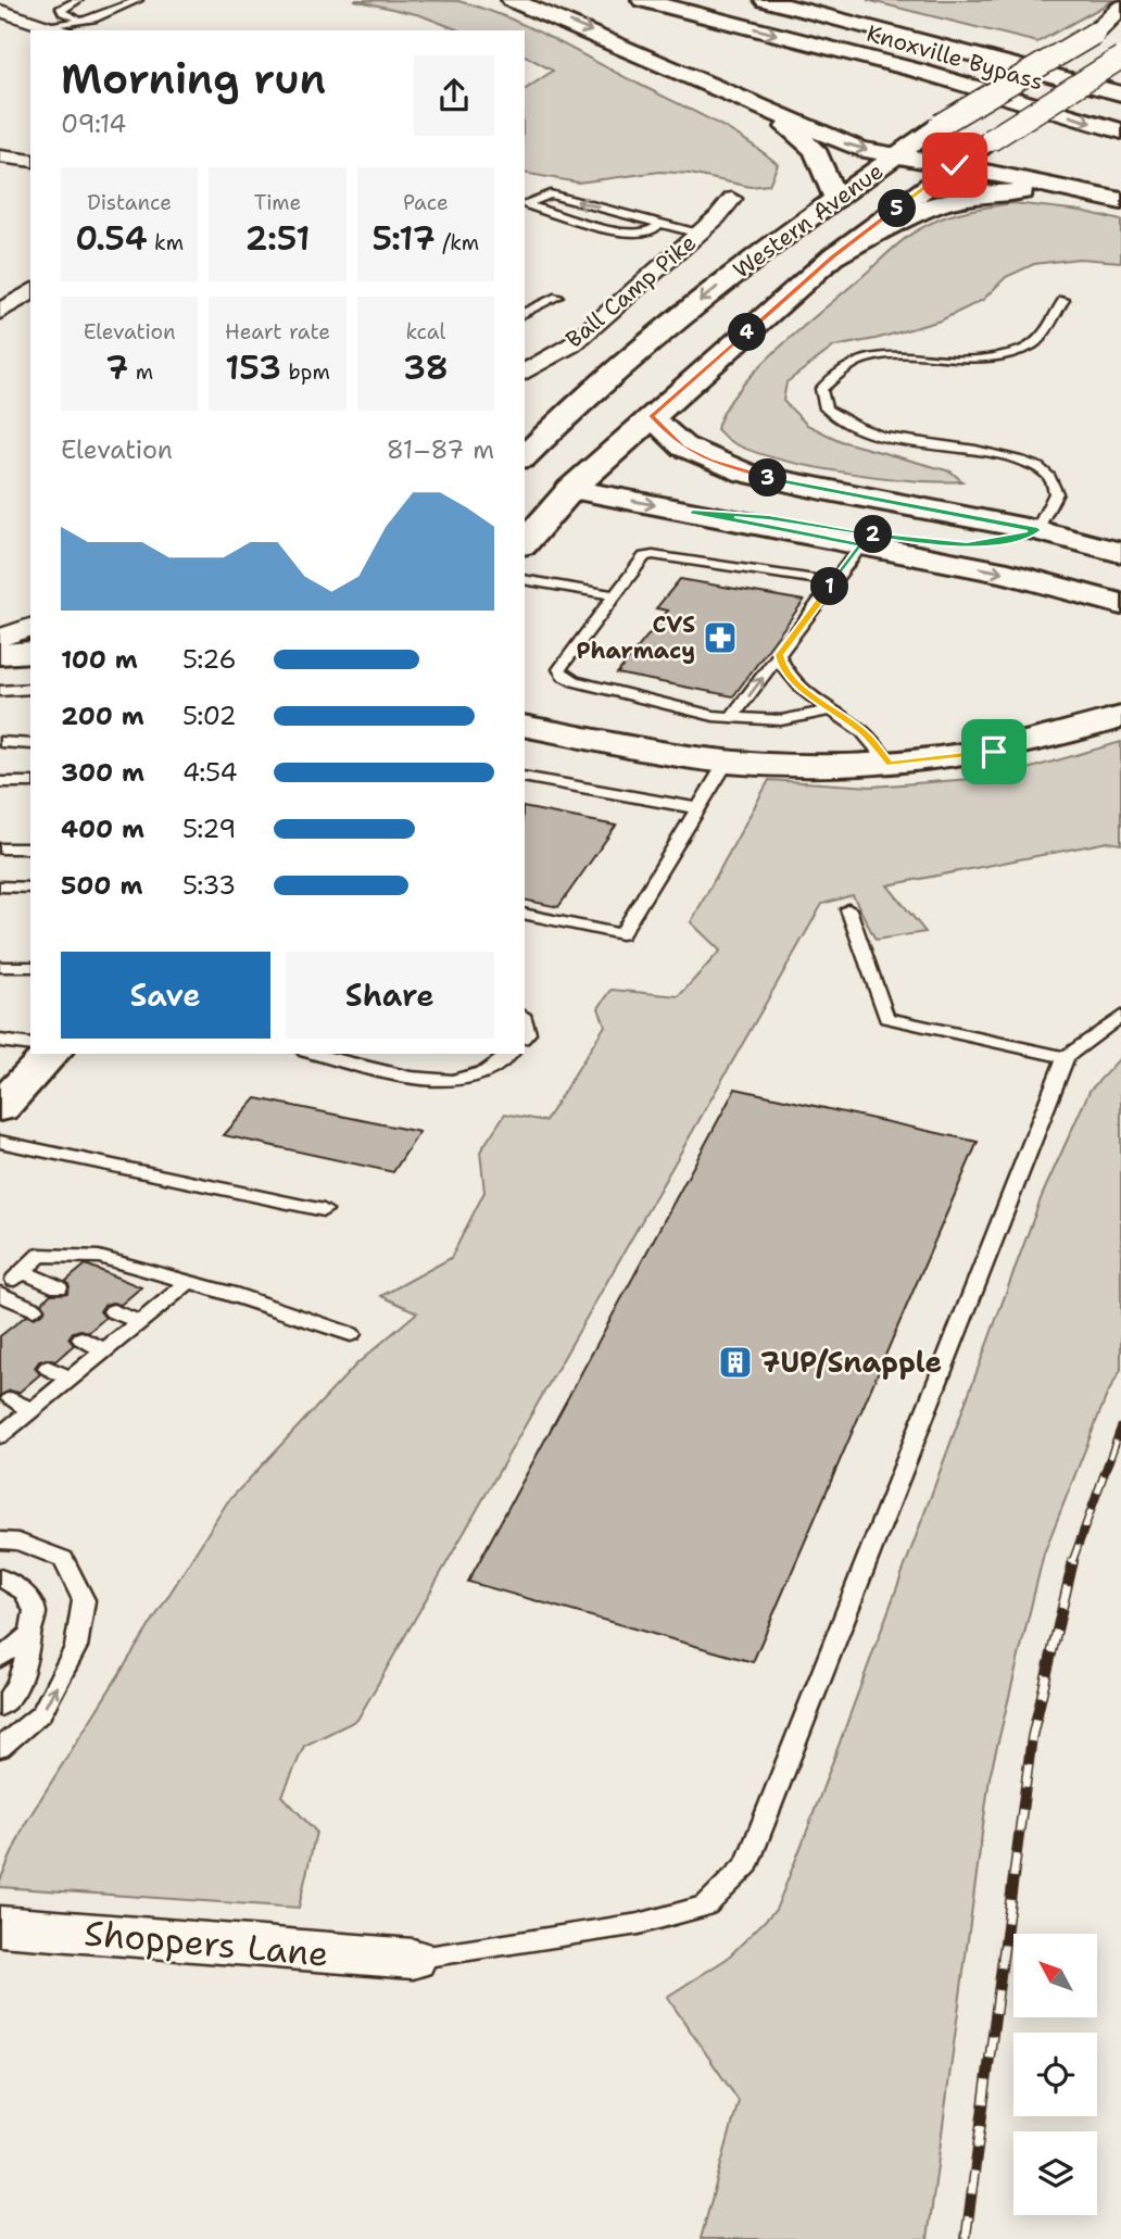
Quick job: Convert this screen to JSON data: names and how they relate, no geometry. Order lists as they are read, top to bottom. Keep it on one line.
{"streets":{"main road":["Knoxville Bypass","Western Avenue"],"street":["Ball Camp Pike","Shoppers Lane"]},"places":{"pharmacy":["CVS Pharmacy"],"building":["7UP/Snapple"]},"north":"top left","page":{"heading":["Morning run","09:14"],"stats":[["Distance","0.54 km"],["Time","2:51"],["Pace","5:17 /km"],["Elevation","7 m"],["Heart rate","153 bpm"],["kcal","38"]],"pins":["5","4","3","2","1"],"chart":["Elevation","81–87 m"],"list":[{"name":"100 m","note":"5:26"},{"name":"200 m","note":"5:02"},{"name":"300 m","note":"4:54"},{"name":"400 m","note":"5:29"},{"name":"500 m","note":"5:33"}],"buttons":["Save","Share"]}}
